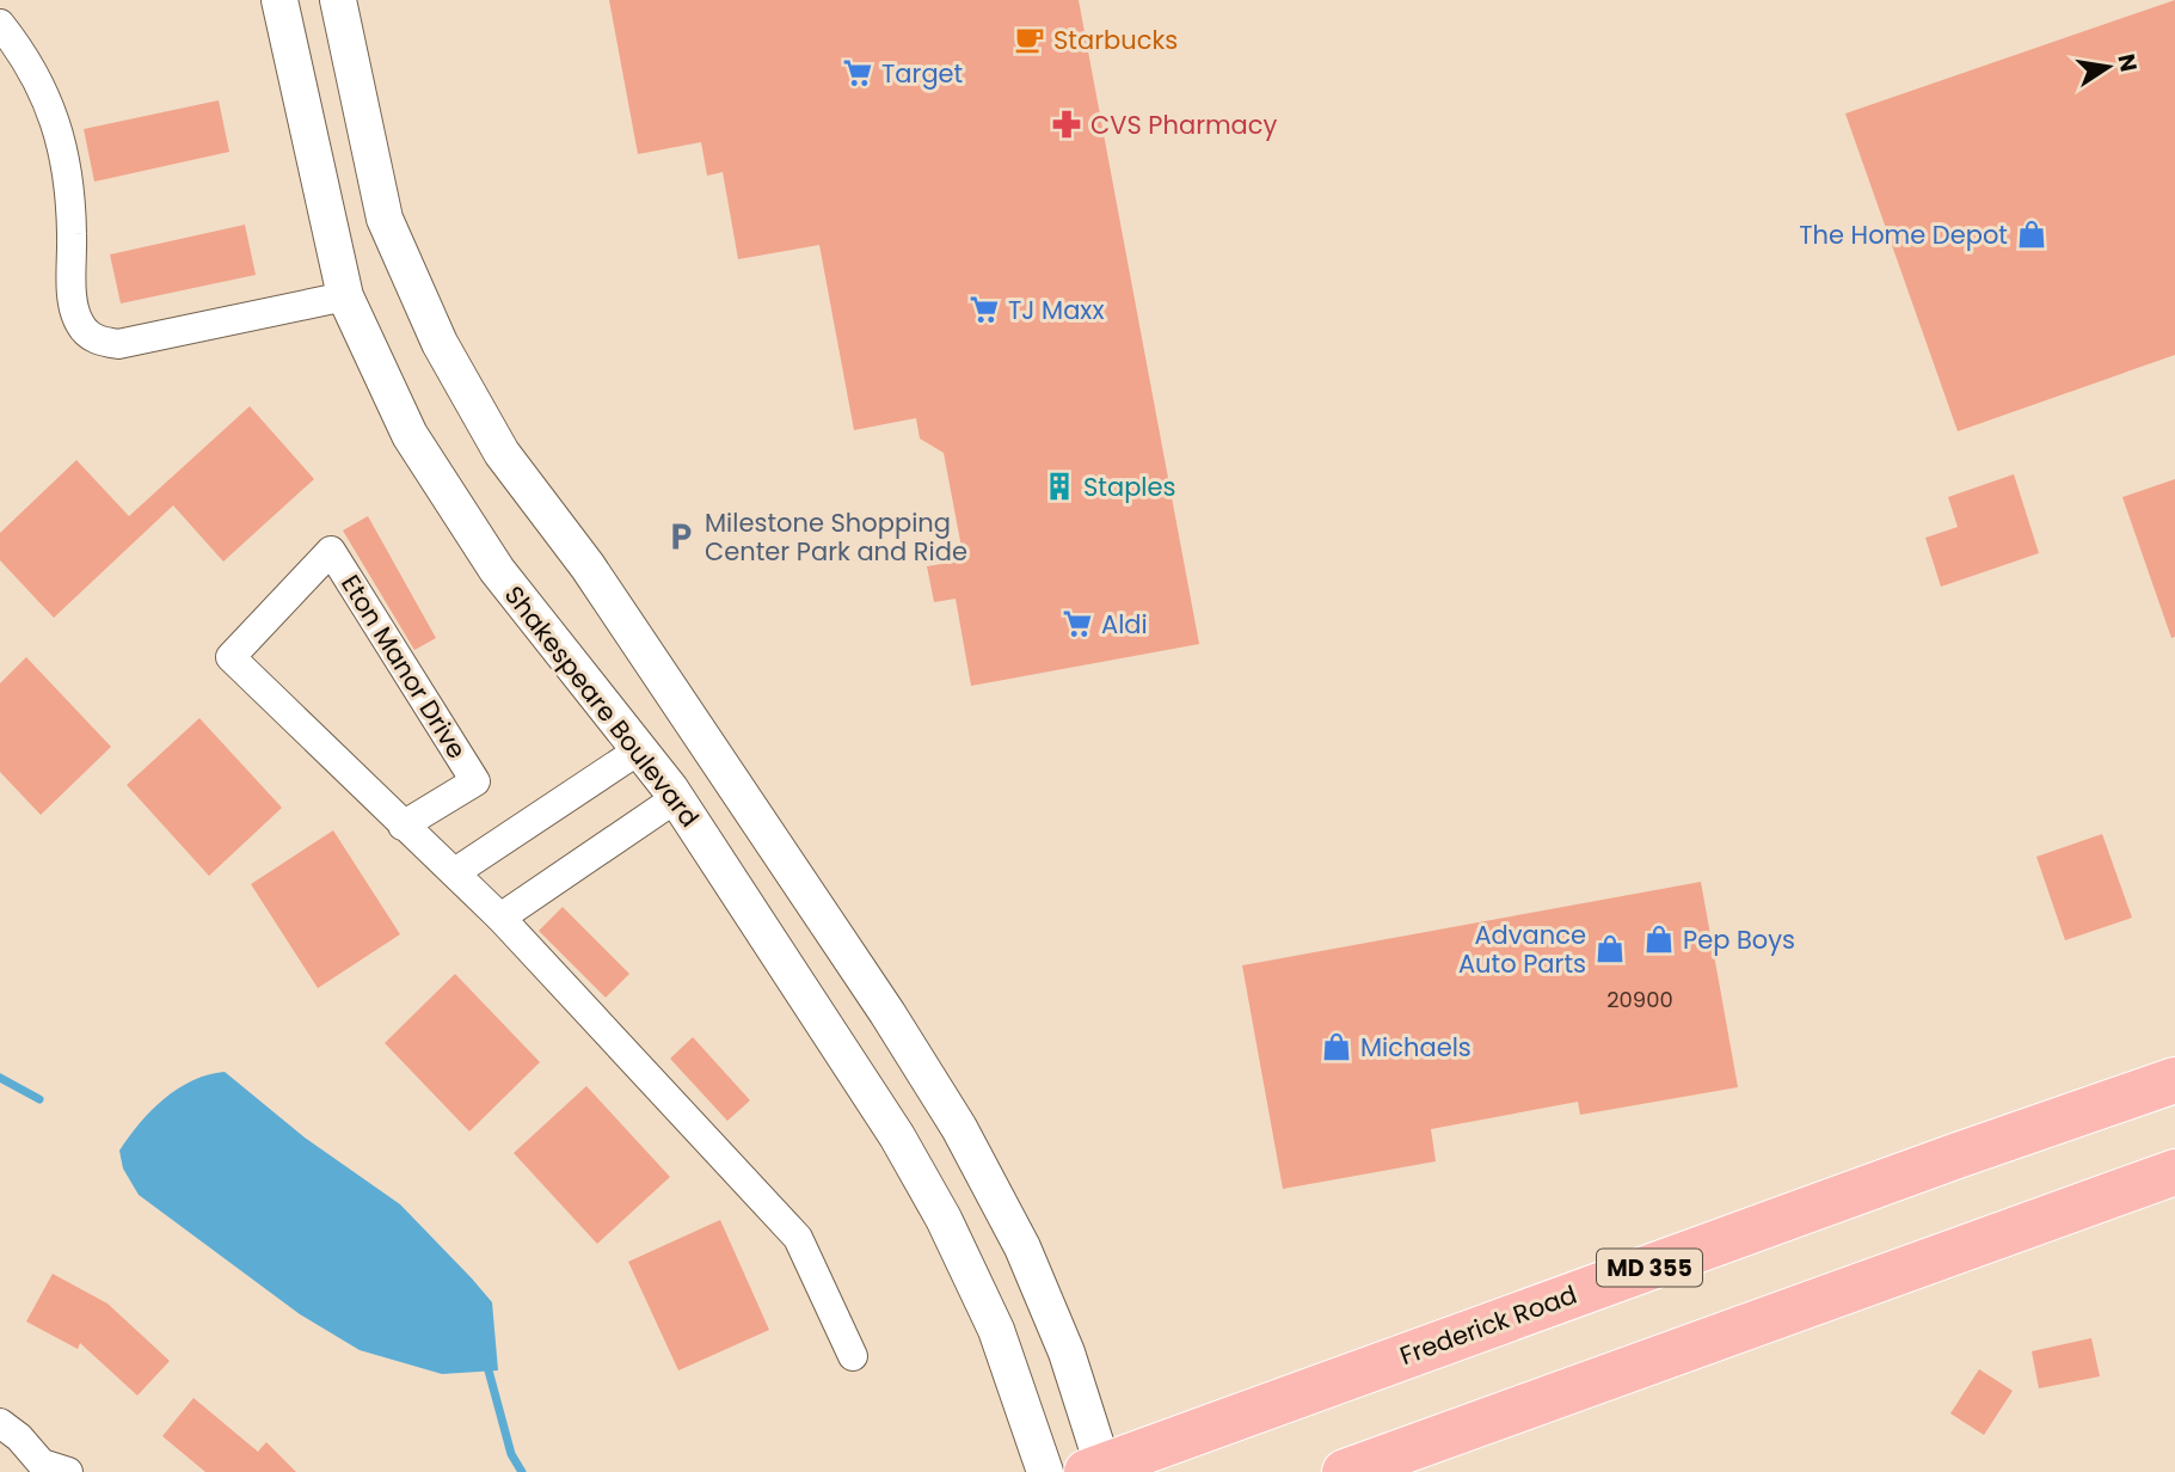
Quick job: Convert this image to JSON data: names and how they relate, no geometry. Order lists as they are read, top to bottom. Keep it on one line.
{"streets":{"main road":["MD 355","Frederick Road"],"street":["Eton Manor Drive","Shakespeare Boulevard"]},"places":{"cafe":["Starbucks"],"supermarket":["Target","TJ Maxx","Aldi"],"pharmacy":["CVS Pharmacy"],"shop":["The Home Depot","Pep Boys","Advance Auto Parts","Michaels"],"building":["Staples"],"parking":["Milestone Shopping Center Park and Ride"]},"house_numbers":["20900"],"north":"right"}
